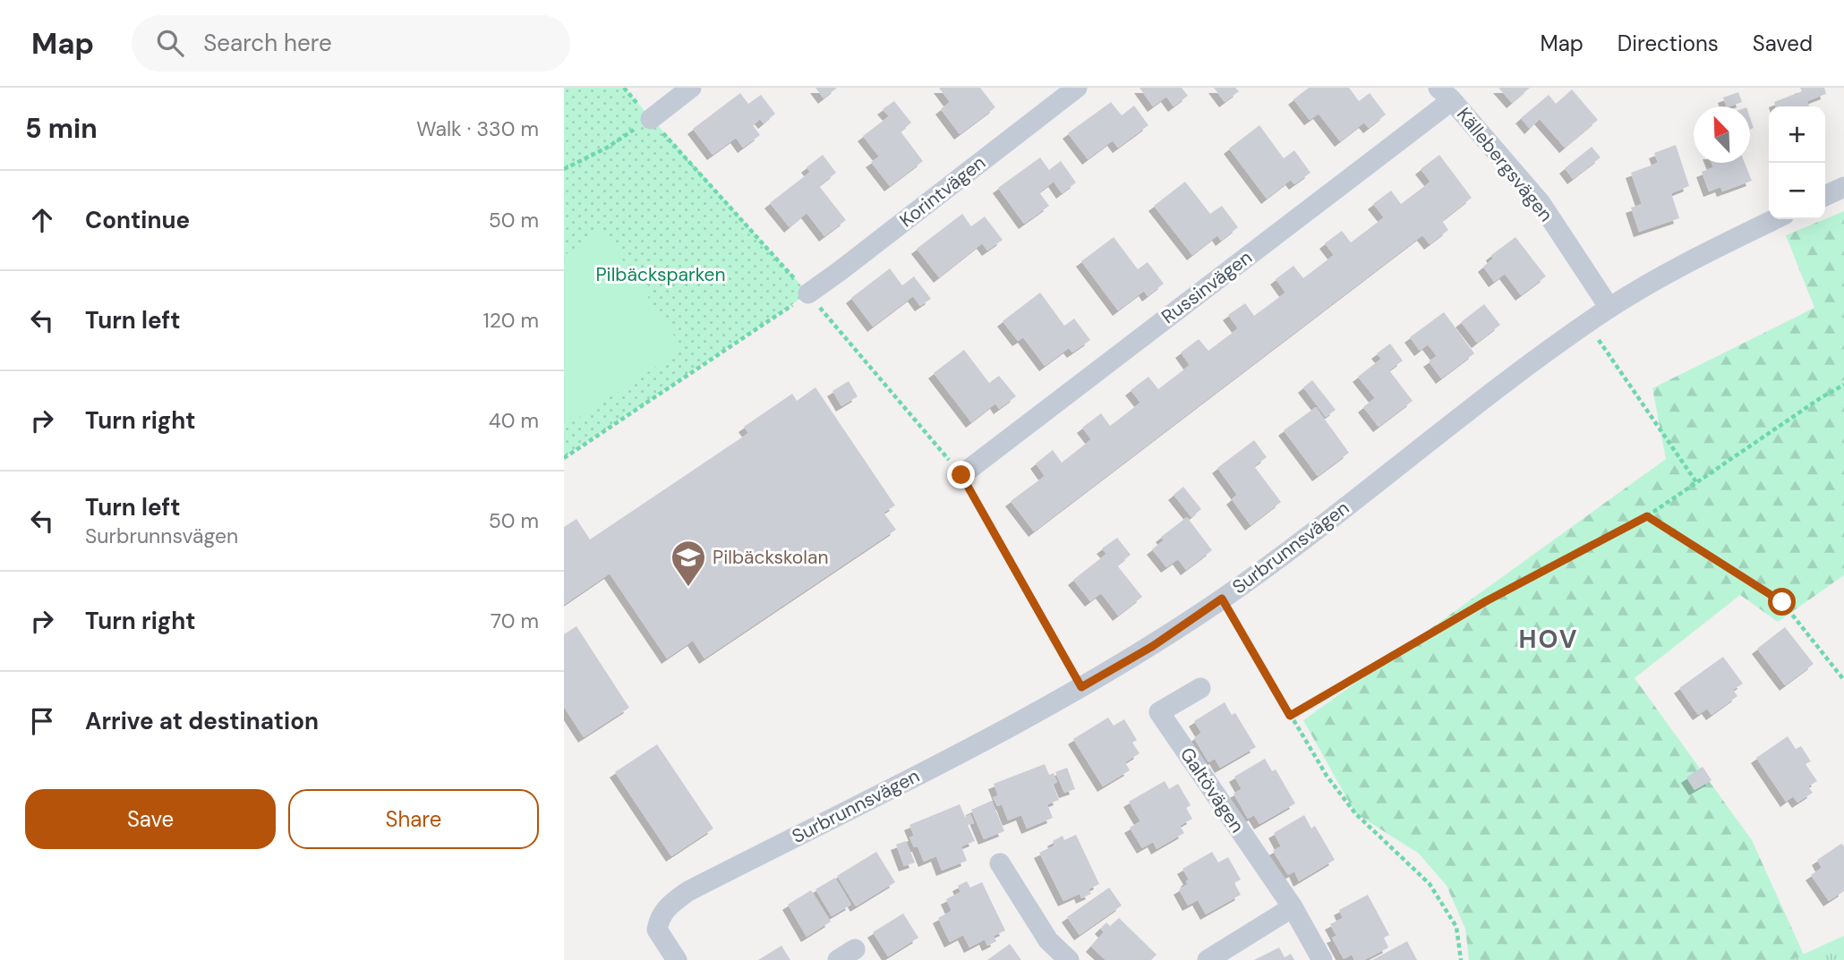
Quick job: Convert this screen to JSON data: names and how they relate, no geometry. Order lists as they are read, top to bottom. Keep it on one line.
{"streets":{"street":["Källebergsvägen","Korintvägen","Russinvägen","Surbrunnsvägen","Galtövägen"]},"crossings":[["Källebergsvägen","Russinvägen"],["Källebergsvägen","Surbrunnsvägen"]],"districts":["HOV"],"parks":["Pilbäcksparken"],"places":{"school or university":["Pilbäckskolan"]},"north":"top left","page":{"header":"Map","search":"Search here","nav":["Map","Directions","Saved"],"heading":["5 min","Walk · 330 m"],"map_buttons":["+","−"],"list":[["Continue","50 m"],["Turn left","120 m"],["Turn right","40 m"],["Turn left","Surbrunnsvägen","50 m"],["Turn right","70 m"],"Arrive at destination"],"buttons":["Save","Share"]}}
